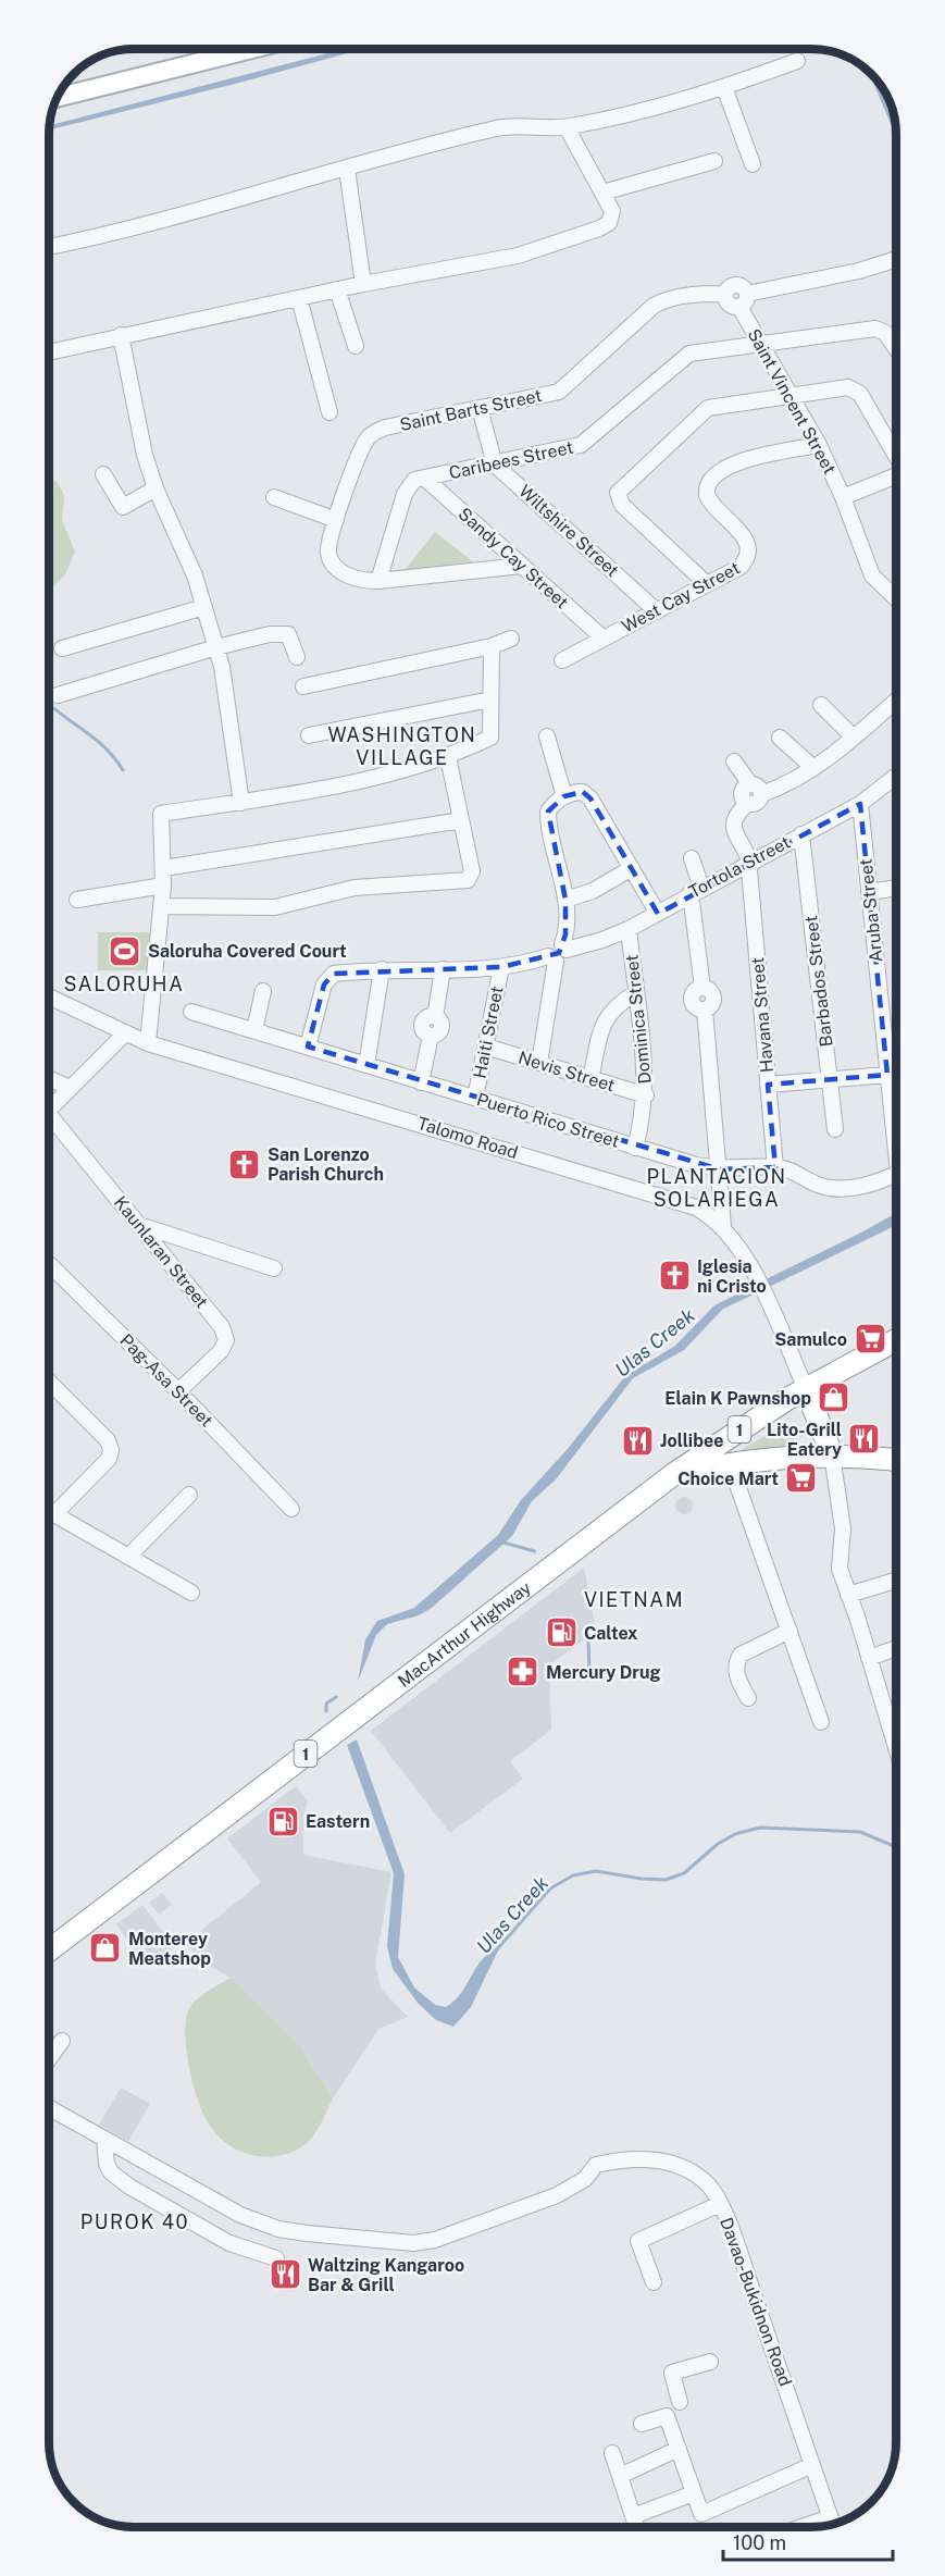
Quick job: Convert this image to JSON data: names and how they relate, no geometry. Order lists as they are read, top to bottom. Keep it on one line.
{"streets":{"highway":["1","MacArthur Highway"],"street":["Saint Vincent Street","Saint Barts Street","Caribees Street","Wiltshire Street","Sandy Cay Street","West Cay Street","Tortola Street","Aruba Street","Barbados Street","Havana Street","Dominica Street","Haiti Street","Nevis Street","Puerto Rico Street","Talomo Road","Kaunlaran Street","Pag-Asa Street","Davao-Bukidnon Road"]},"crossings":[["Saint Vincent Street","Saint Barts Street"],["Saint Vincent Street","Caribees Street"],["Saint Vincent Street","West Cay Street"],["Saint Barts Street","Caribees Street"],["Caribees Street","Wiltshire Street"],["Caribees Street","Sandy Cay Street"],["Wiltshire Street","West Cay Street"],["Sandy Cay Street","West Cay Street"],["Tortola Street","Aruba Street"],["Tortola Street","Barbados Street"],["Tortola Street","Havana Street"],["Tortola Street","Dominica Street"],["Havana Street","Puerto Rico Street"],["Dominica Street","Nevis Street"],["Dominica Street","Puerto Rico Street"],["Haiti Street","Nevis Street"],["Haiti Street","Puerto Rico Street"],["Talomo Road","MacArthur Highway"],["Kaunlaran Street","Pag-Asa Street"]],"districts":["WASHINGTON VILLAGE","SALORUHA","PLANTACION SOLARIEGA","VIETNAM","PUROK 40"],"water":["Ulas Creek"],"places":{"sports":["Saloruha Covered Court"],"church":["San Lorenzo Parish Church","Iglesia ni Cristo"],"supermarket":["Samulco","Choice Mart"],"shop":["Elain K Pawnshop","Monterey Meatshop"],"restaurant":["Lito-Grill Eatery","Jollibee","Waltzing Kangaroo Bar & Grill"],"fuel station":["Caltex","Eastern"],"pharmacy":["Mercury Drug"]},"scale_bar":"100 m"}
